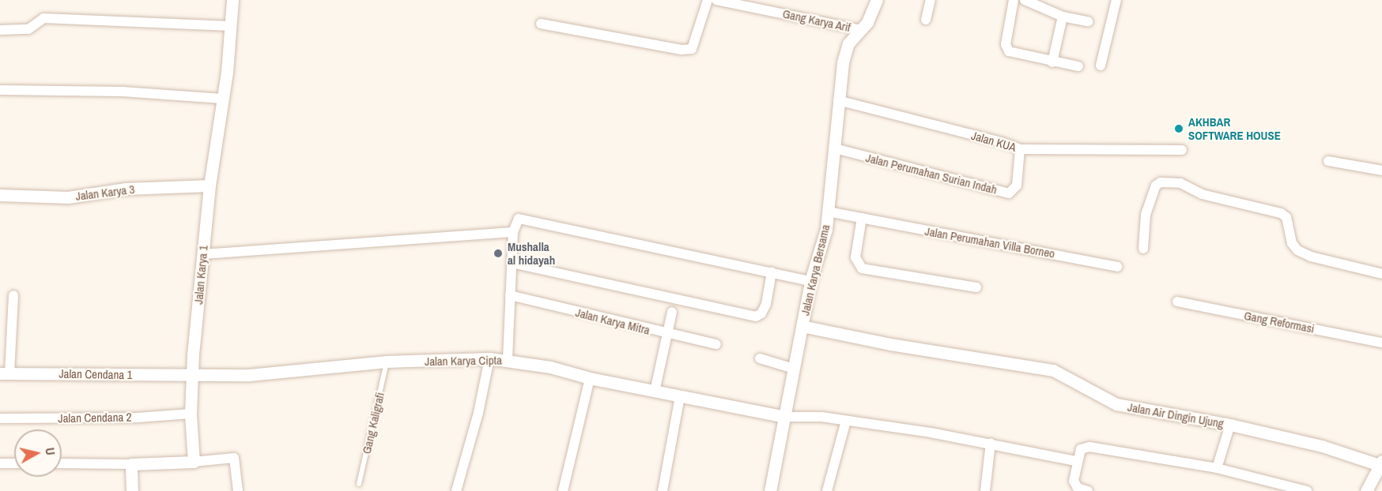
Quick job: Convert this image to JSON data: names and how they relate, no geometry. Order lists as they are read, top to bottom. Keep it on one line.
{"streets":{"street":["Gang Karya Arif","Jalan KUA","Jalan Perumahan Surian Indah","Jalan Karya 3","Jalan Perumahan Villa Borneo","Jalan Karya Bersama","Jalan Karya 1","Jalan Karya Mitra","Gang Reformasi","Jalan Karya Cipta","Jalan Cendana 1","Jalan Air Dingin Ujung","Jalan Cendana 2"],"lane":["Gang Kaligrafi"]},"crossings":[["Gang Karya Arif","Jalan Karya Bersama"],["Jalan KUA","Jalan Perumahan Surian Indah"],["Jalan KUA","Jalan Karya Bersama"],["Jalan Perumahan Surian Indah","Jalan Karya Bersama"],["Jalan Karya 3","Jalan Karya 1"],["Jalan Perumahan Villa Borneo","Jalan Karya Bersama"],["Jalan Karya Bersama","Jalan Karya Cipta"],["Jalan Karya Bersama","Jalan Air Dingin Ujung"],["Jalan Karya 1","Jalan Karya Cipta"],["Jalan Karya 1","Jalan Cendana 1"],["Jalan Karya 1","Jalan Cendana 2"],["Jalan Karya Cipta","Jalan Cendana 1"],["Jalan Karya Cipta","Gang Kaligrafi"]],"places":["AKHBAR SOFTWARE HOUSE","Mushalla al hidayah"],"north":"right"}
